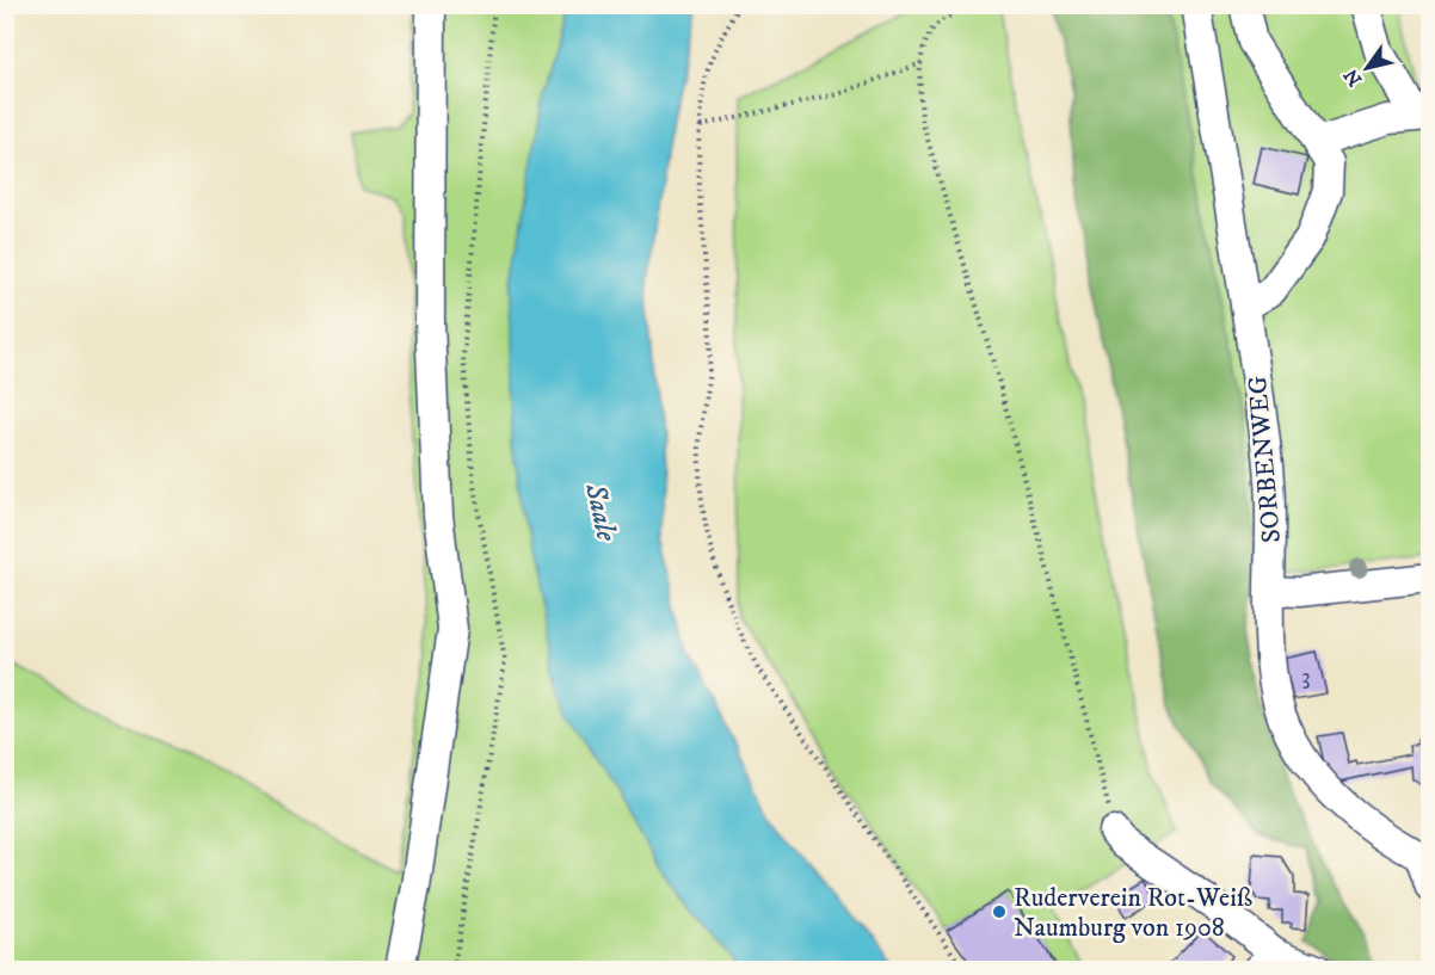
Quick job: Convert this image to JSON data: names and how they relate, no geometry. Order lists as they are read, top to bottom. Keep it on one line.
{"streets":{"street":["SORBENWEG"]},"water":["Saale"],"places":["Ruderverein Rot-Weiß Naumburg von 1908"],"house_numbers":["3"],"north":"bottom left"}
